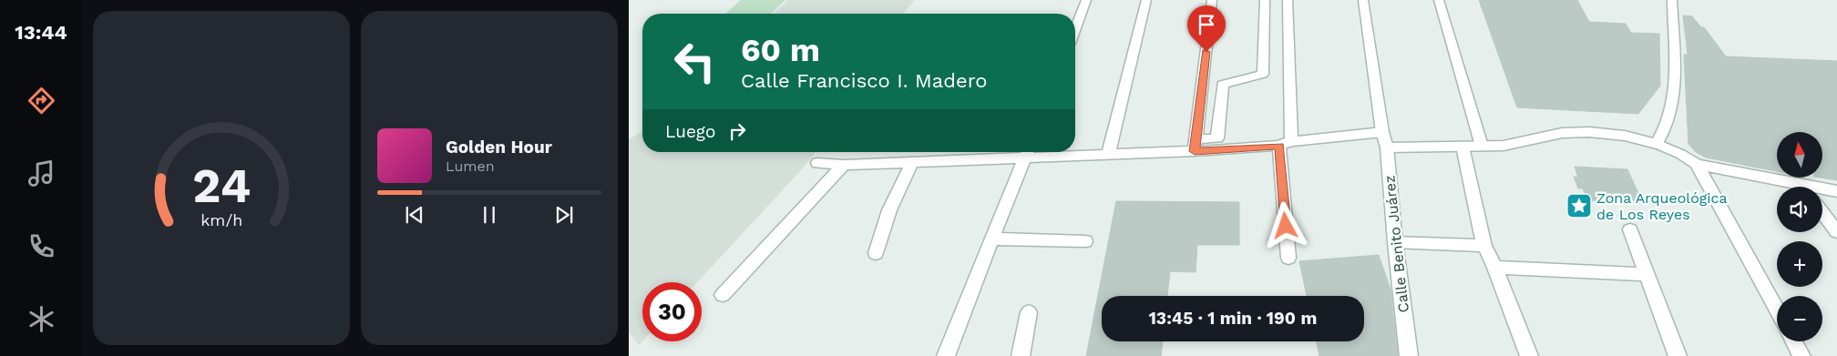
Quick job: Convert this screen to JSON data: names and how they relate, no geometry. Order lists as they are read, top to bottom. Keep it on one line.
{"streets":{"street":["Calle Benito Juárez"]},"places":{"place":["Zona Arqueológica de Los Reyes"]},"north":"top","page":{"tabs":"13:44","turn":["60 m","Calle Francisco I. Madero"],"then":"Luego","song":["Golden Hour","Lumen"],"map_buttons":["+","−"],"limit":"30","trip":"13:45 · 1 min · 190 m","gauge":["24","km/h"]}}
